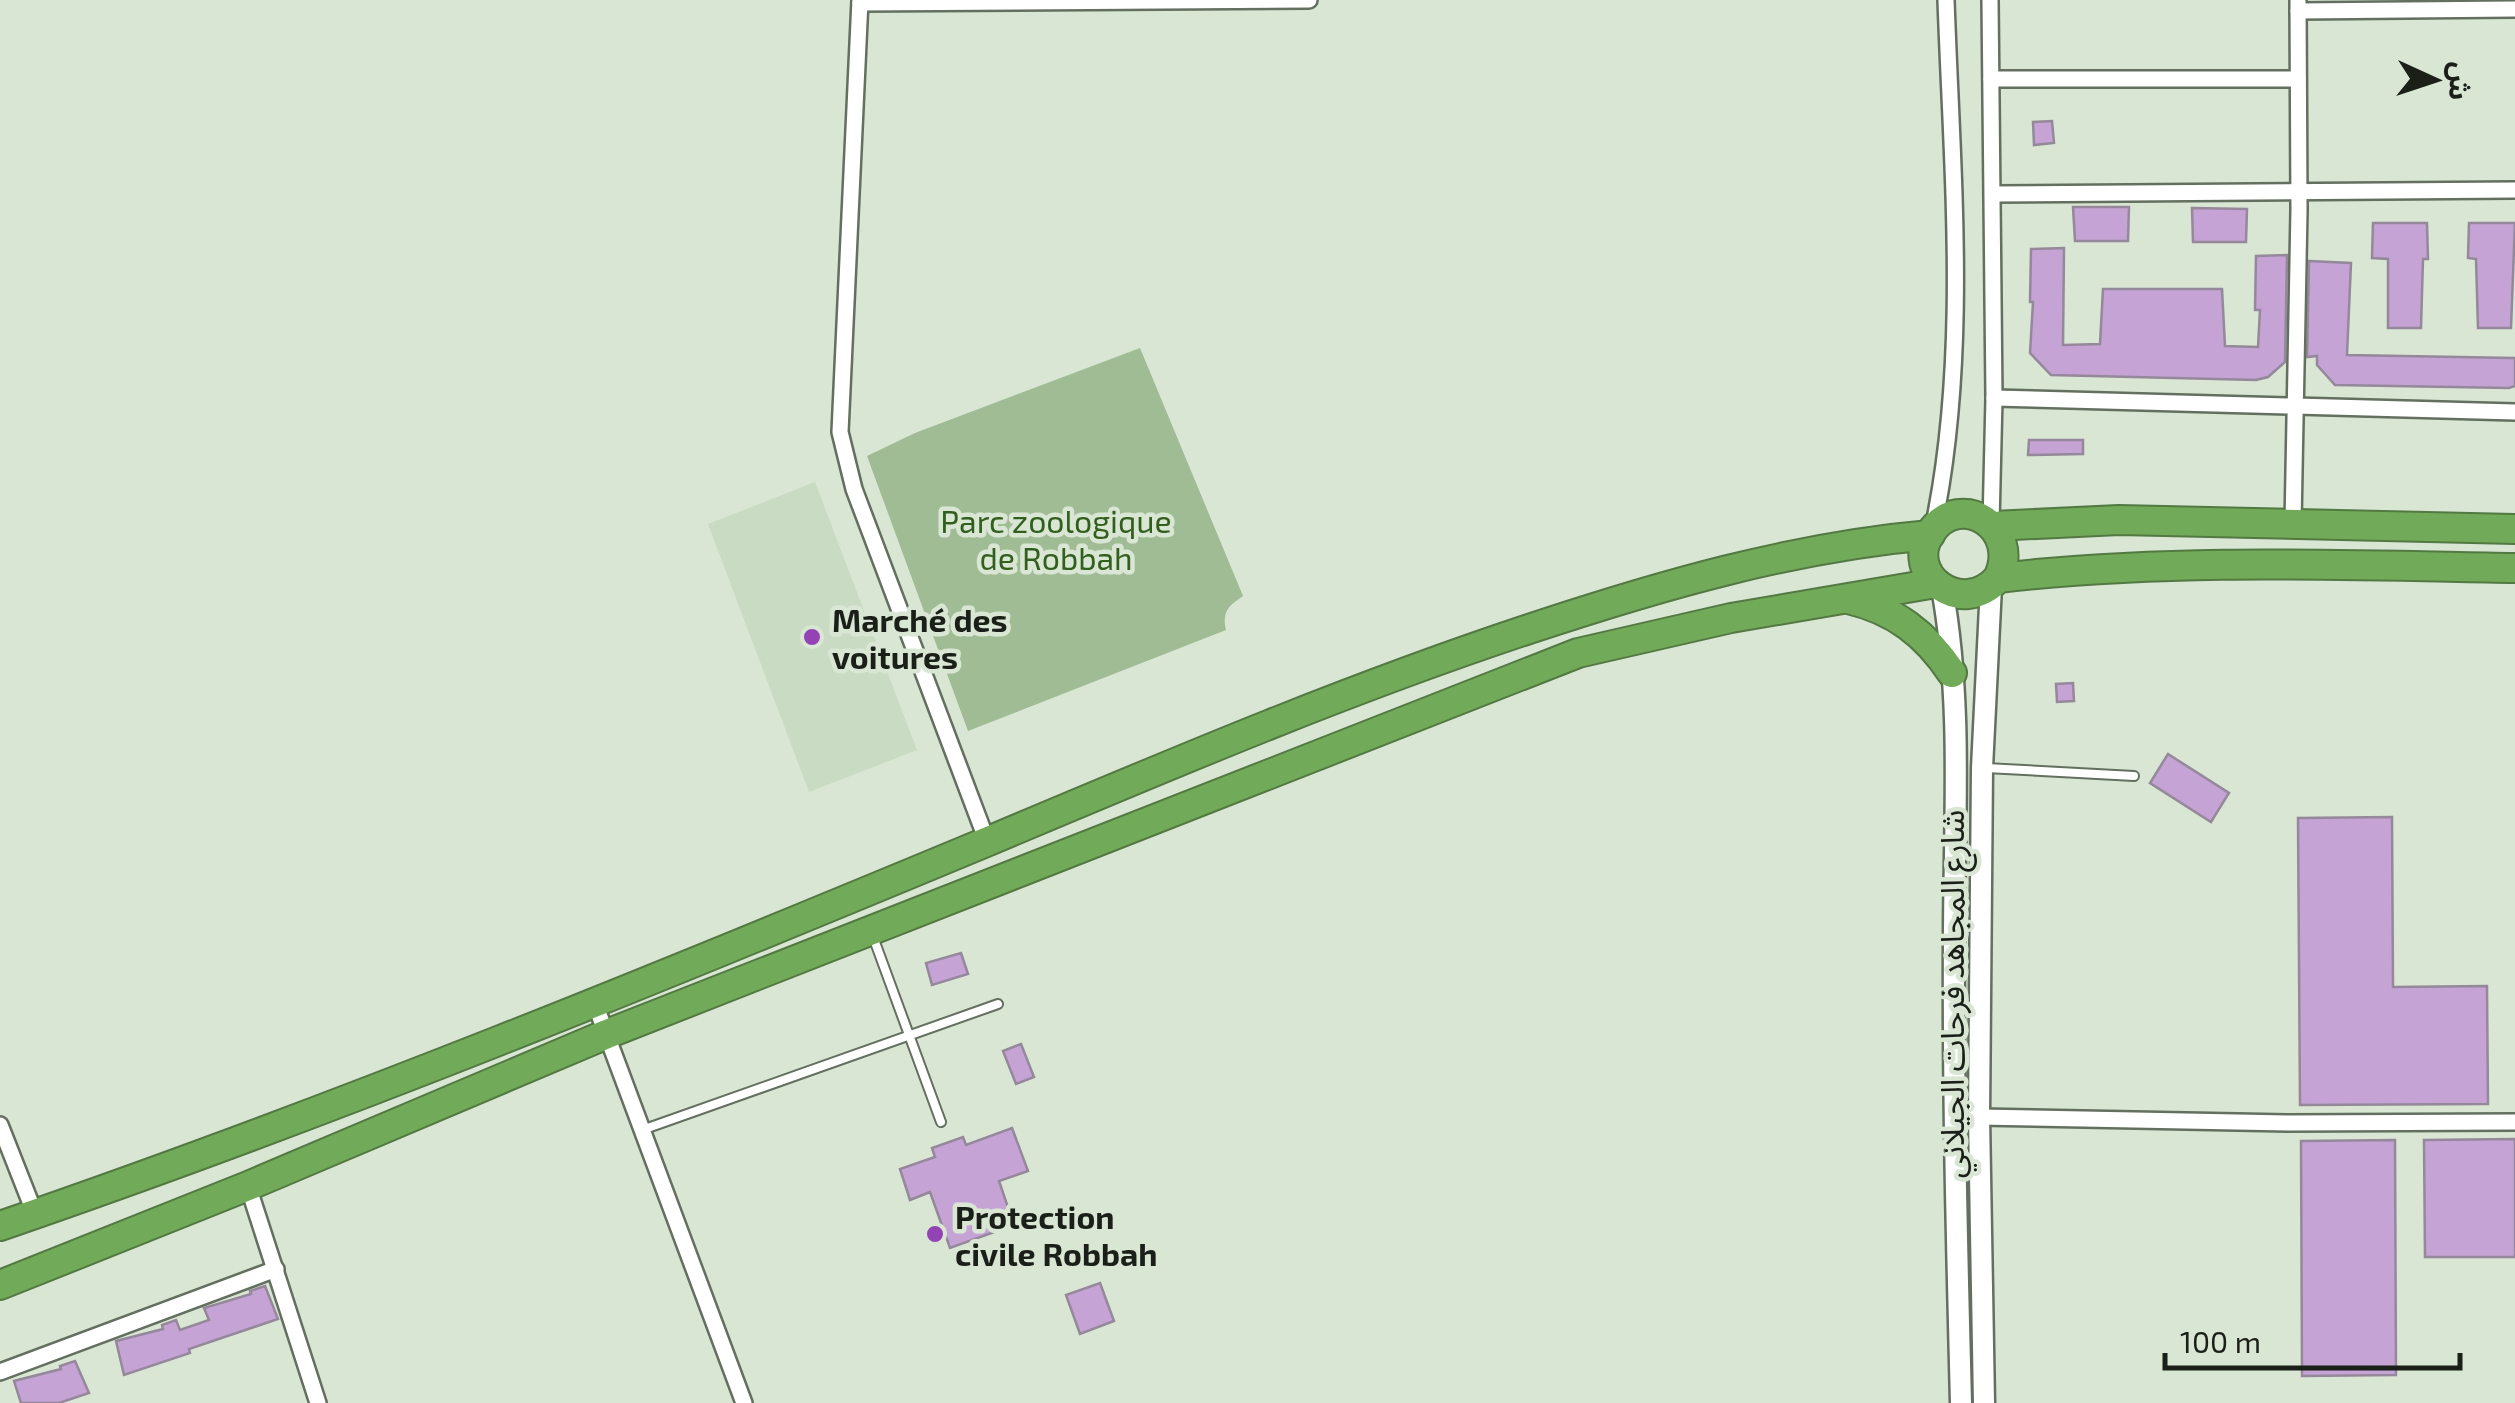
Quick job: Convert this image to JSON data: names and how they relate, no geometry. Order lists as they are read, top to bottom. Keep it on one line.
{"streets":{"street":["شارع المجاهد فرحات الجيلاني"]},"parks":["Parc zoologique de Robbah"],"places":["Marché des voitures","Protection civile Robbah"],"scale_bar":"100 m","north":"right"}
